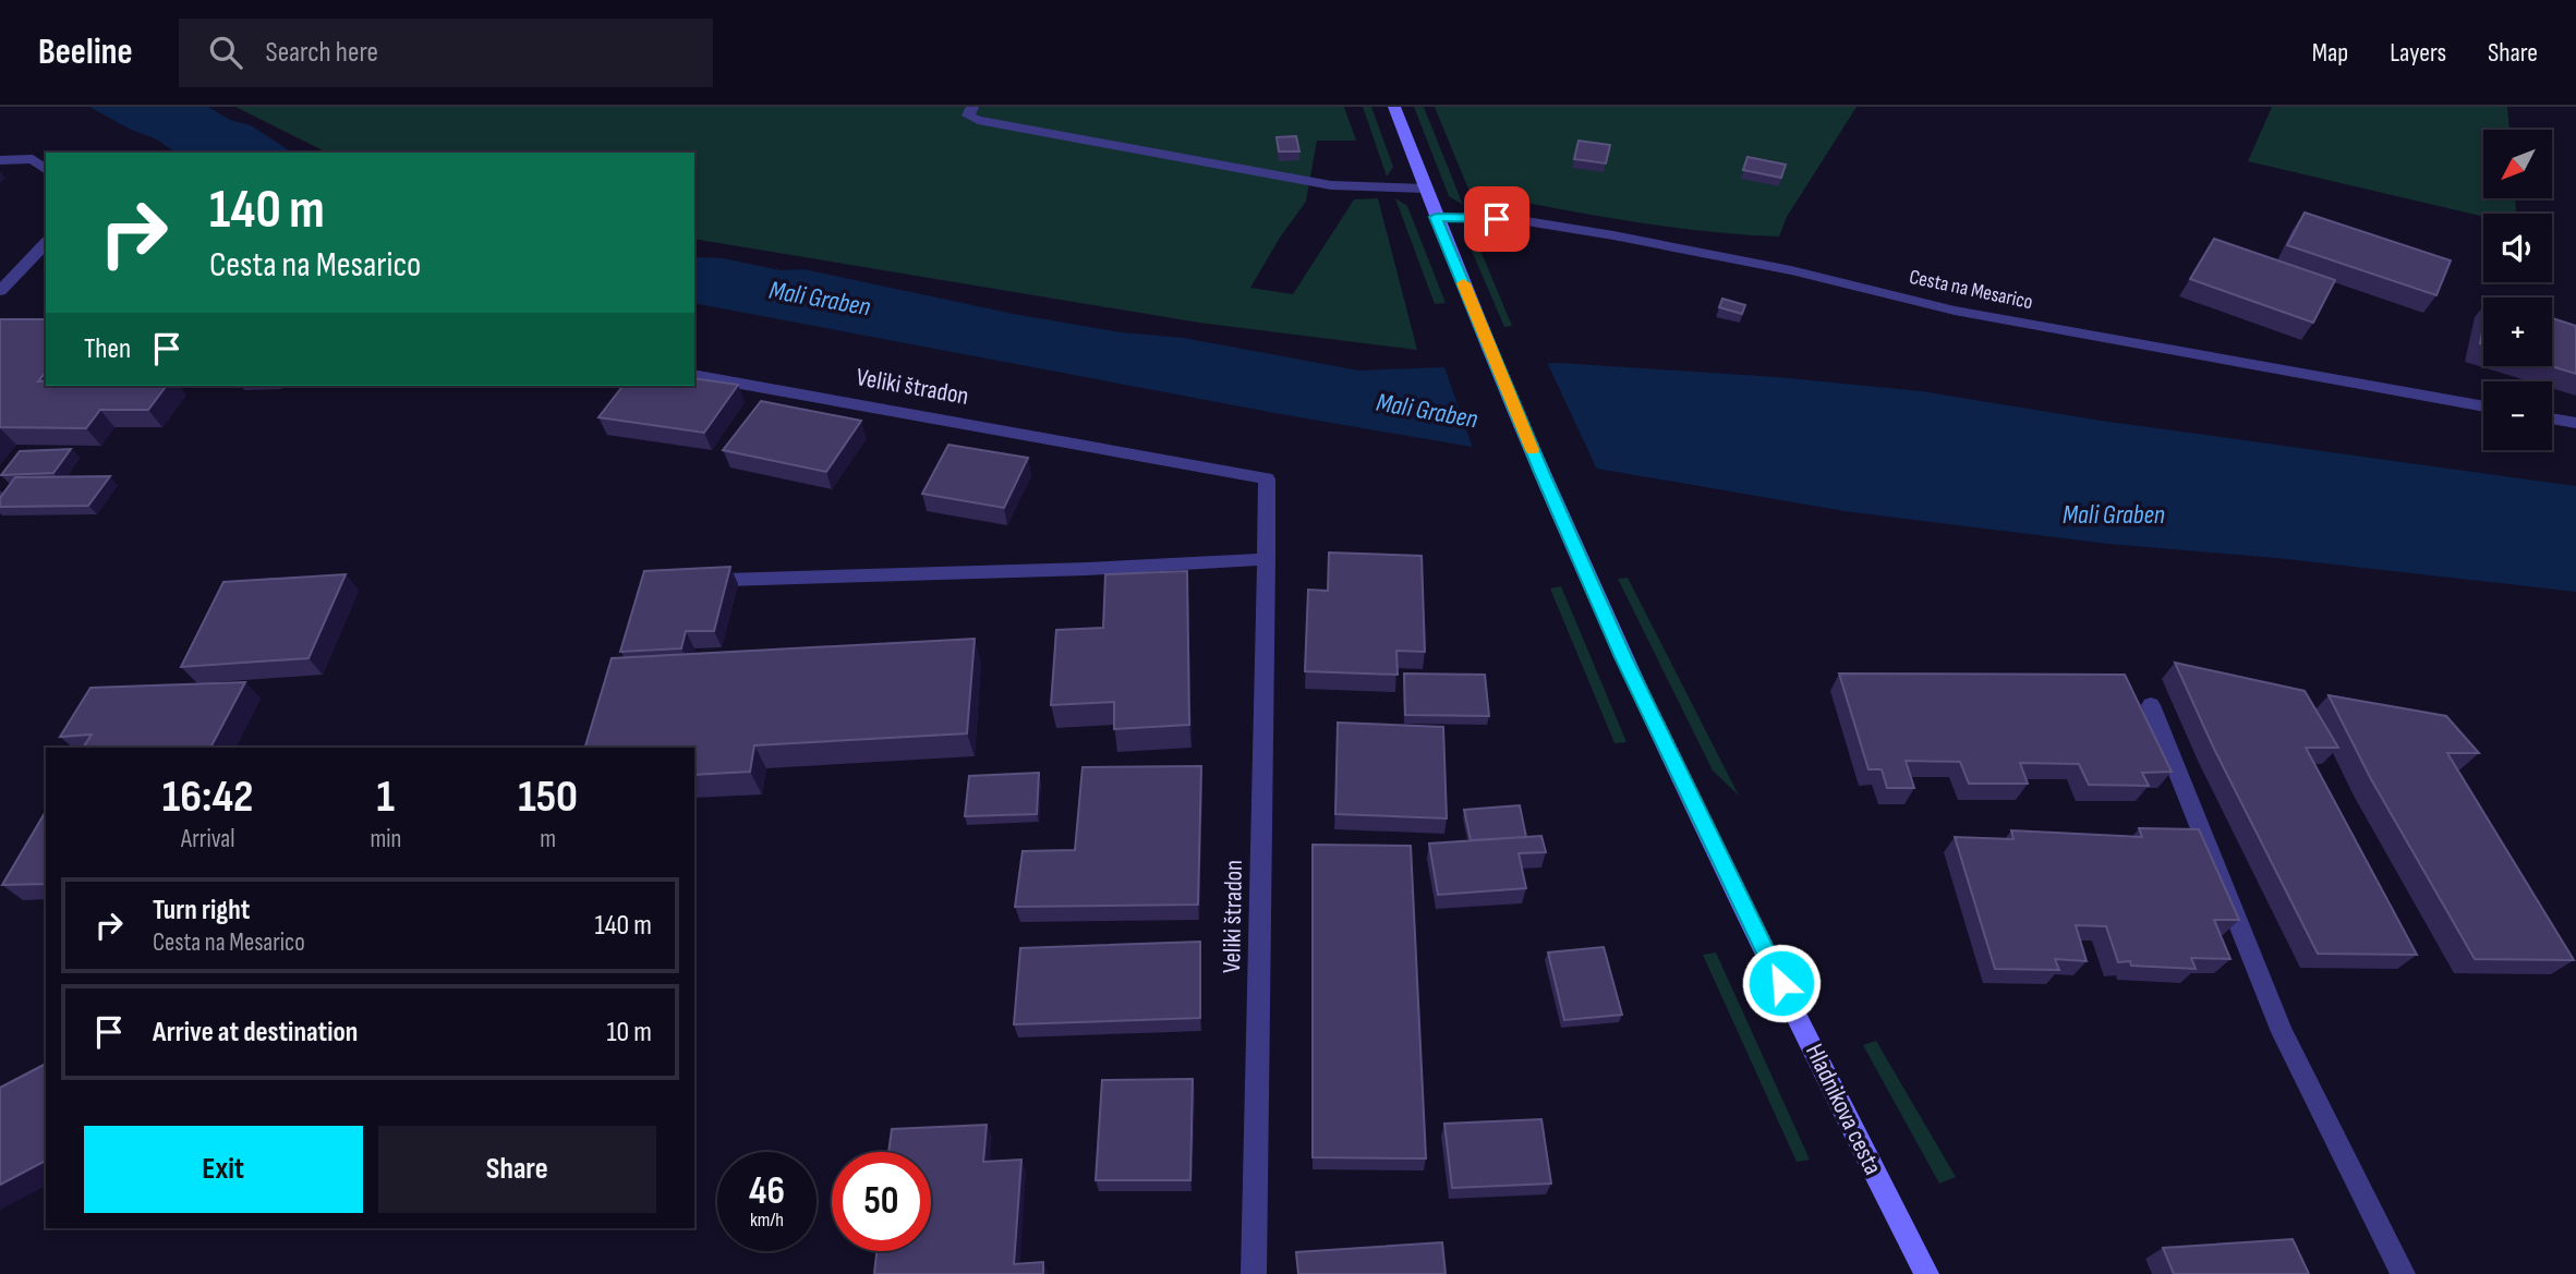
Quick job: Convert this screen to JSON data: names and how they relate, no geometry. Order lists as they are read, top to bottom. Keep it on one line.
{"streets":{"main road":["Hladnikova cesta"],"street":["Cesta na Mesarico","Veliki štradon"]},"crossings":[["Cesta na Mesarico","Hladnikova cesta"]],"water":["Mali Graben"],"north":"bottom left","page":{"header":"Beeline","search":"Search here","nav":["Map","Layers","Share"],"map_buttons":["+","−"],"turn":["140 m","Cesta na Mesarico"],"then":"Then","eta":["16:42","Arrival","1","min","150","m"],"list":[{"name":"Turn right","note":"Cesta na Mesarico","value":"140 m"},{"name":"Arrive at destination","value":"10 m"}],"buttons":["Exit","Share"],"speed":"46 km/h","limit":"50"}}
